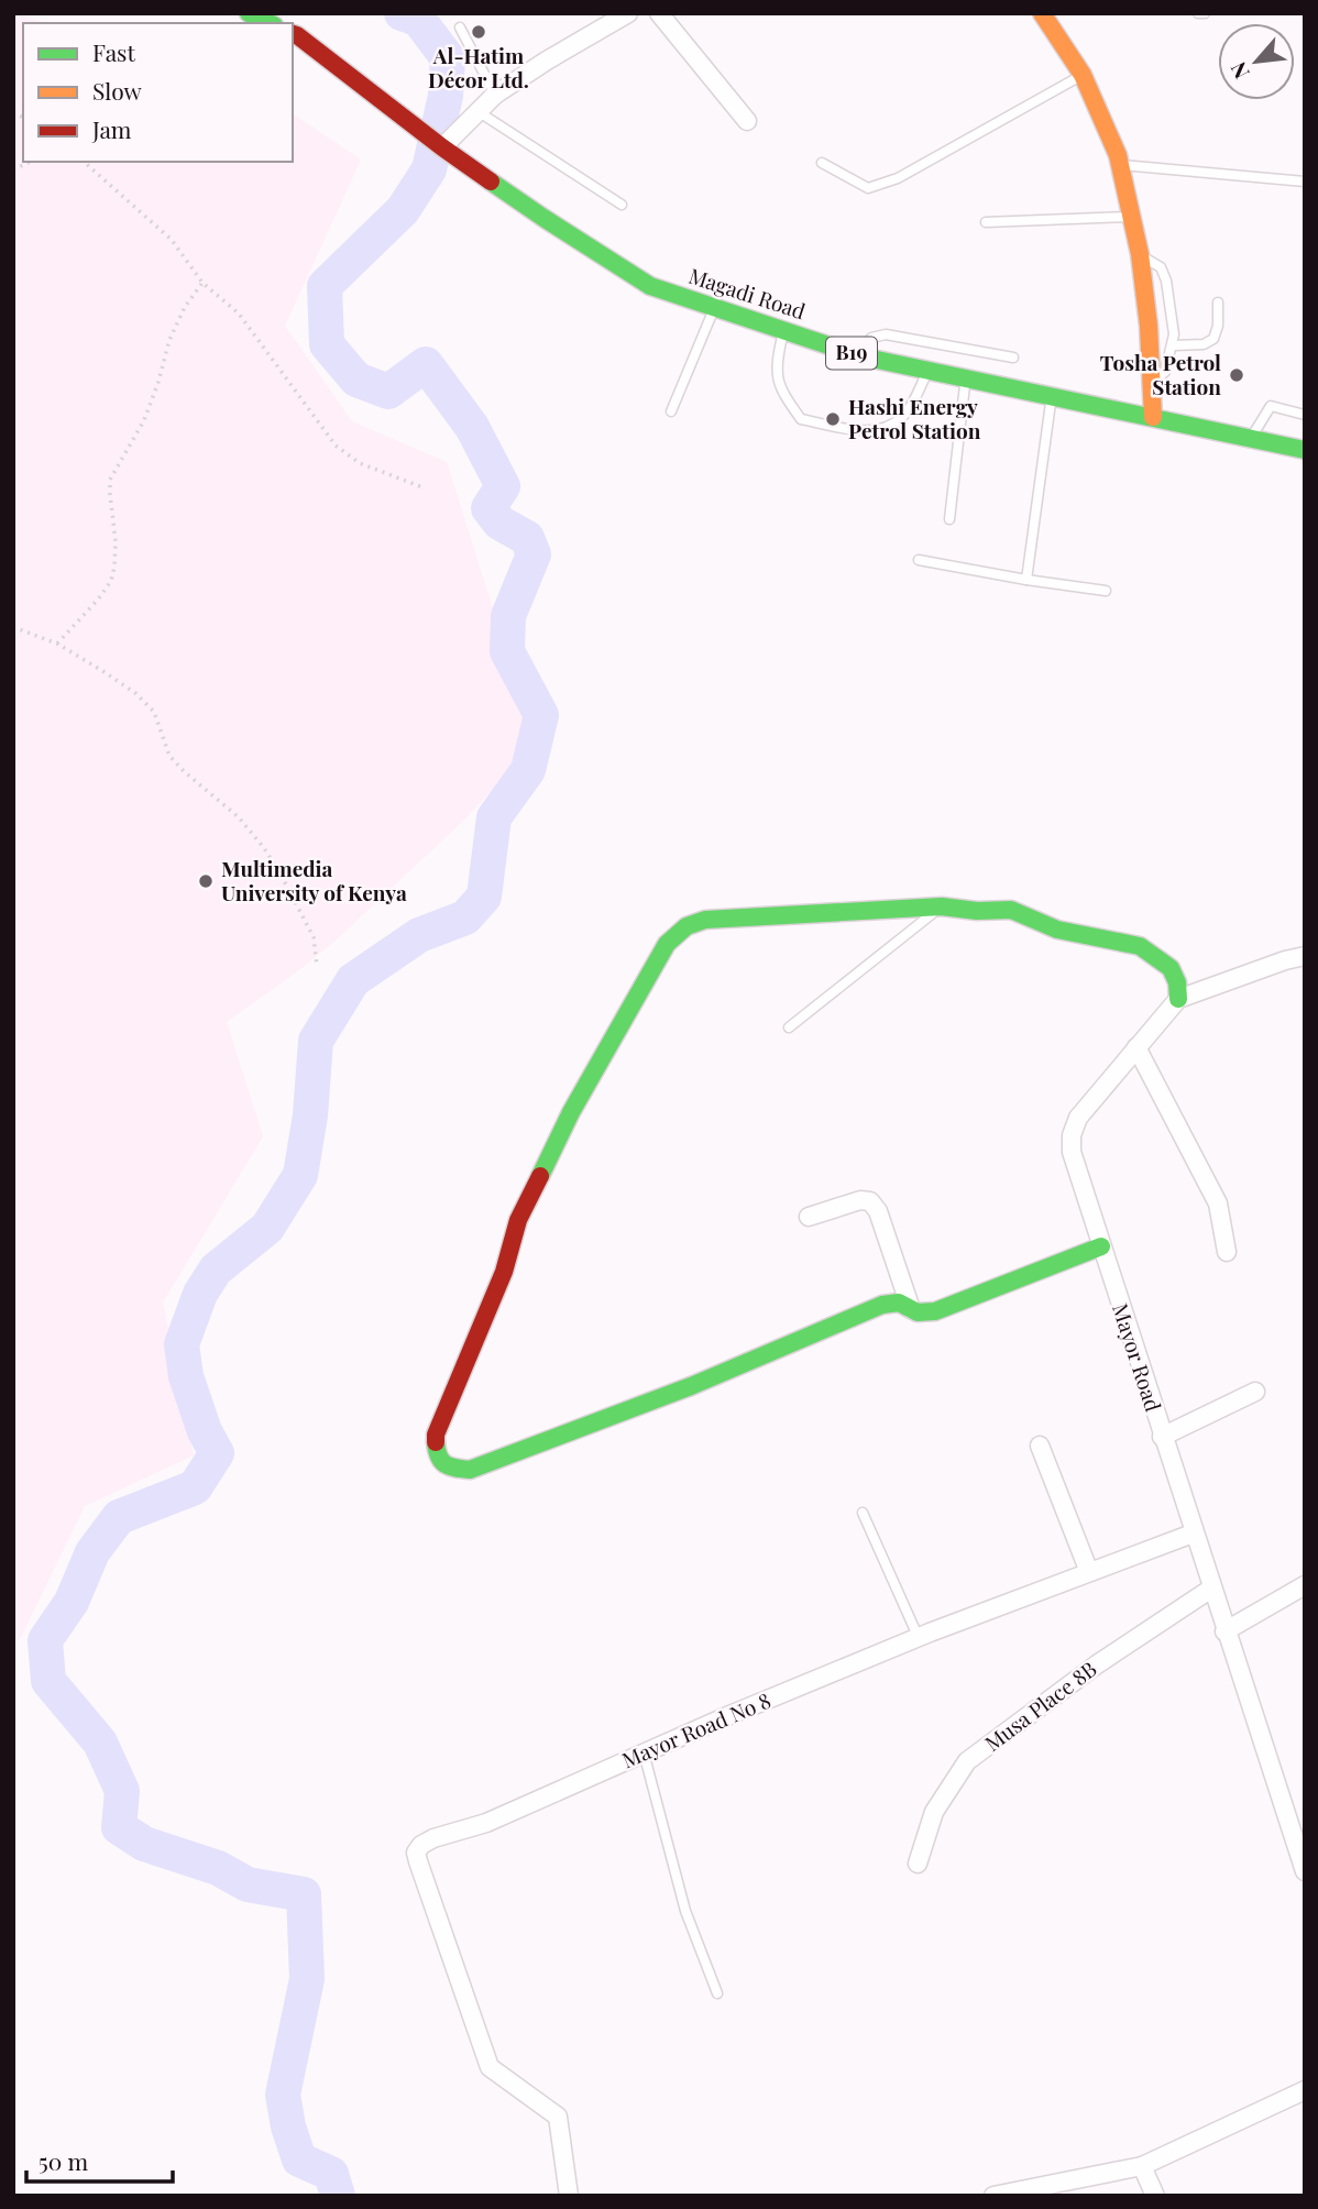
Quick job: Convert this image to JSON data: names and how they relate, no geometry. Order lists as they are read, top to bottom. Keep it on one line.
{"streets":{"main road":["Magadi Road","B19"],"street":["Mayor Road","Musa Place 8B","Mayor Road No 8"]},"crossings":[["Mayor Road","Musa Place 8B"],["Mayor Road","Mayor Road No 8"]],"places":["Al-Hatim Décor Ltd.","Tosha Petrol Station","Hashi Energy Petrol Station","Multimedia University of Kenya"],"legend":["Fast","Slow","Jam"],"scale_bar":"50 m","north":"bottom left"}
